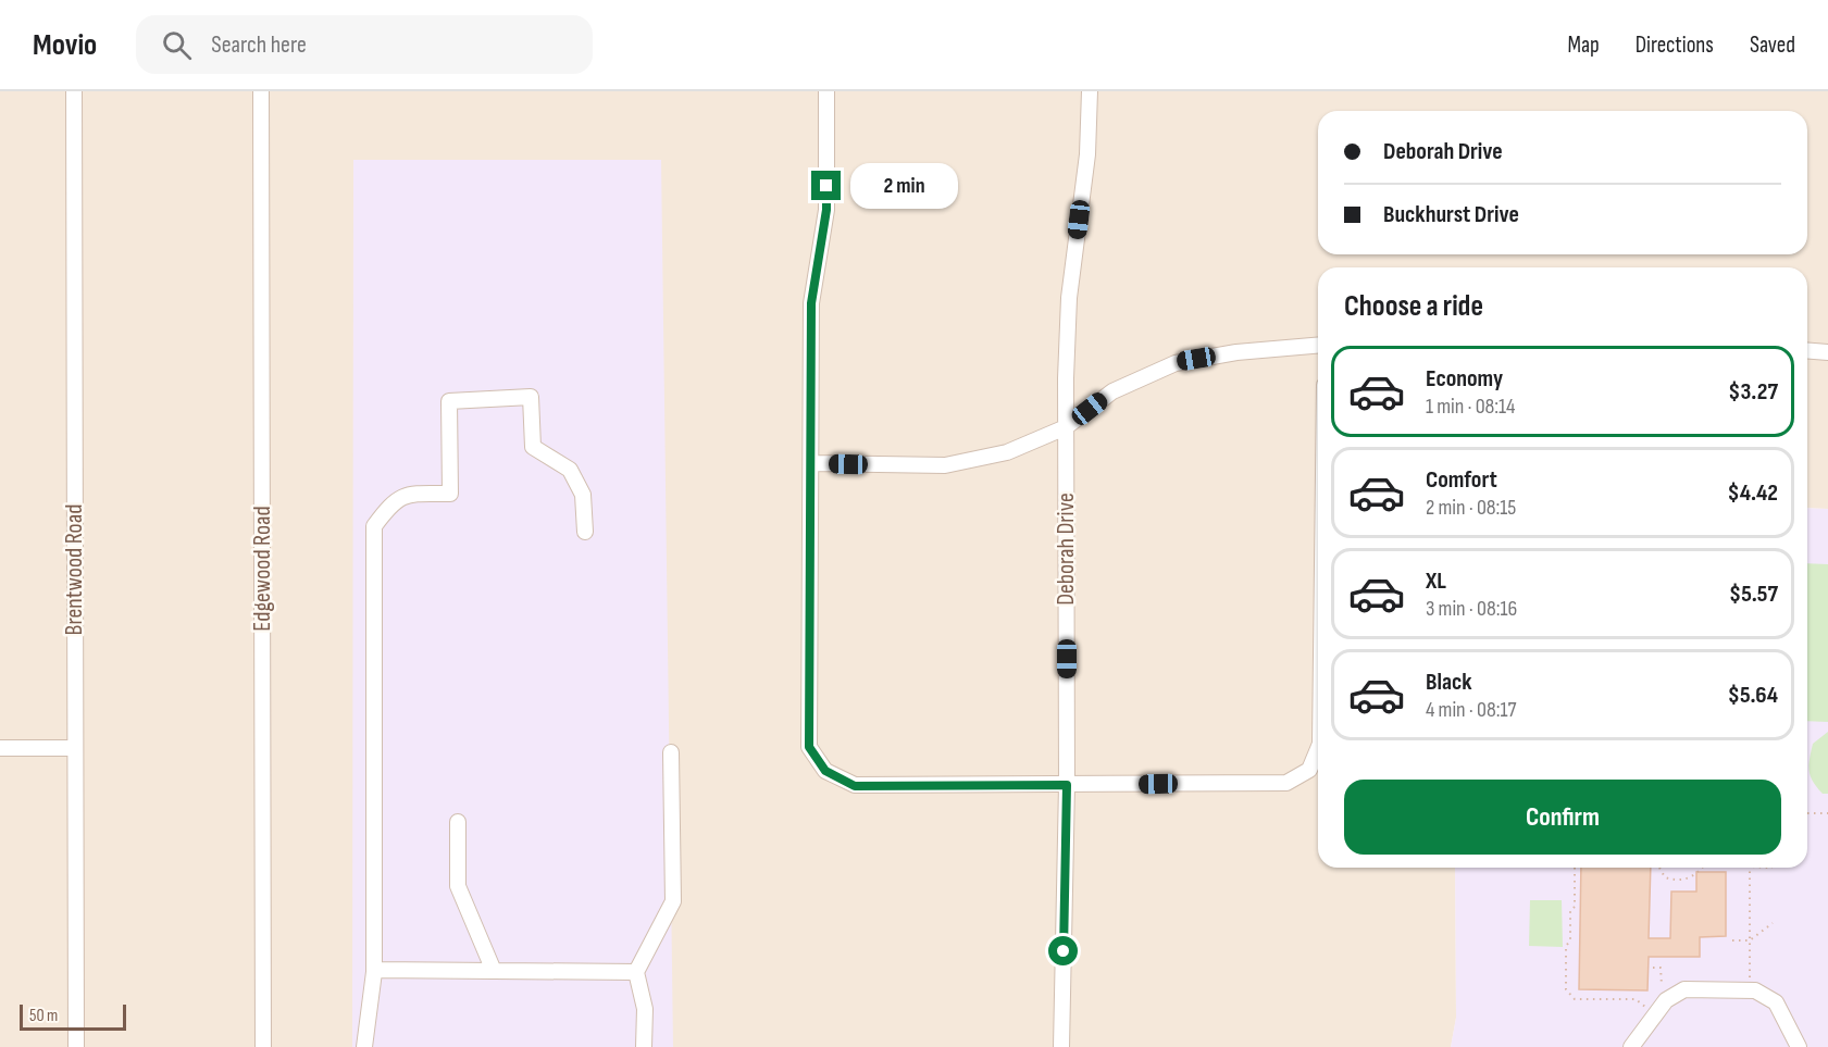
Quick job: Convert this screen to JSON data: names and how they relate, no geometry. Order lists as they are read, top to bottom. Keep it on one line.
{"streets":{"street":["Deborah Drive","Edgewood Road","Brentwood Road"]},"scale_bar":"50 m","page":{"header":"Movio","search":"Search here","nav":["Map","Directions","Saved"],"banner":["Deborah Drive","Buckhurst Drive"],"bubble":"2 min","heading":"Choose a ride","list":[{"name":"Economy","note":"1 min · 08:14","value":"$3.27"},{"name":"Comfort","note":"2 min · 08:15","value":"$4.42"},{"name":"XL","note":"3 min · 08:16","value":"$5.57"},{"name":"Black","note":"4 min · 08:17","value":"$5.64"}],"buttons":"Confirm","scale":"50 m"}}
